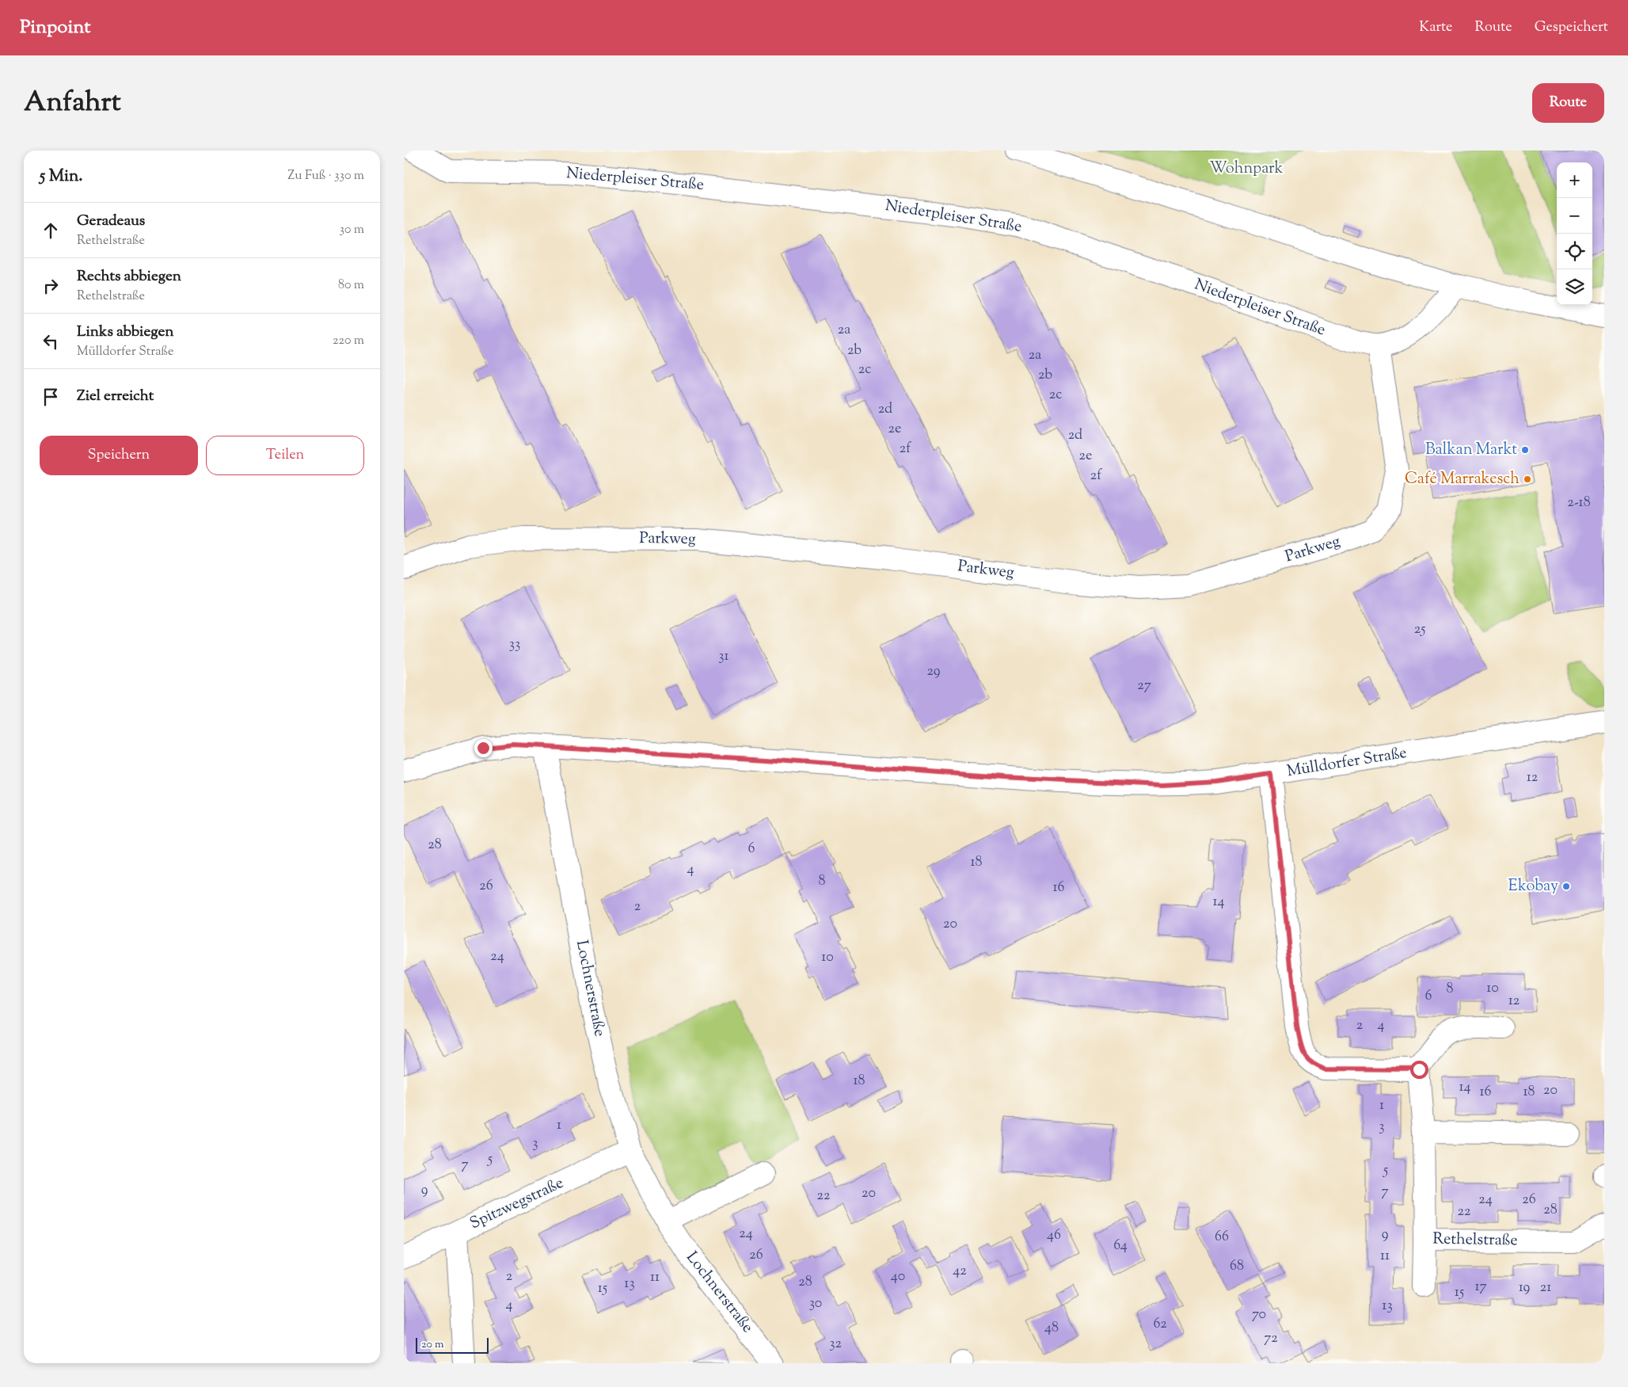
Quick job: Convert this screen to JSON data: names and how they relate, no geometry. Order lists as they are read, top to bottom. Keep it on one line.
{"streets":{"street":["Niederpleiser Straße","Parkweg","Mülldorfer Straße","Lochnerstraße","Spitzwegstraße","Rethelstraße"]},"crossings":[["Niederpleiser Straße","Parkweg"],["Mülldorfer Straße","Lochnerstraße"],["Lochnerstraße","Spitzwegstraße"]],"parks":["Wohnpark"],"places":["Balkan Markt","Café Marrakesch","Ekobay"],"house_numbers":["2a","2b","2a","2c","2b","2c","2d","2e","2d","2f","2e","2f","2-18","25","33","31","29","27","12","28","6","18","4","8","26","16","14","2","20","24","10","10","8","6","12","2","4","18","14","20","16","18","1","1","3","3","5","7","5","9","7","20","22","24","26","28","22","24","9","46","66","64","26","11","68","42","2","40","11","28","13","17","19","21","15","15","30","4","13","70","62","48","72","32"],"scale_bar":"20 m","page":{"header":"Pinpoint","nav":["Karte","Route","Gespeichert"],"title":"Anfahrt","buttons":["Route",["Speichern","Teilen"]],"heading":["5 Min.","Zu Fuß · 330 m"],"map_buttons":["+","−"],"list":[["Geradeaus","Rethelstraße","30 m"],["Rechts abbiegen","Rethelstraße","80 m"],["Links abbiegen","Mülldorfer Straße","220 m"],"Ziel erreicht"],"scale":"20 m"}}
